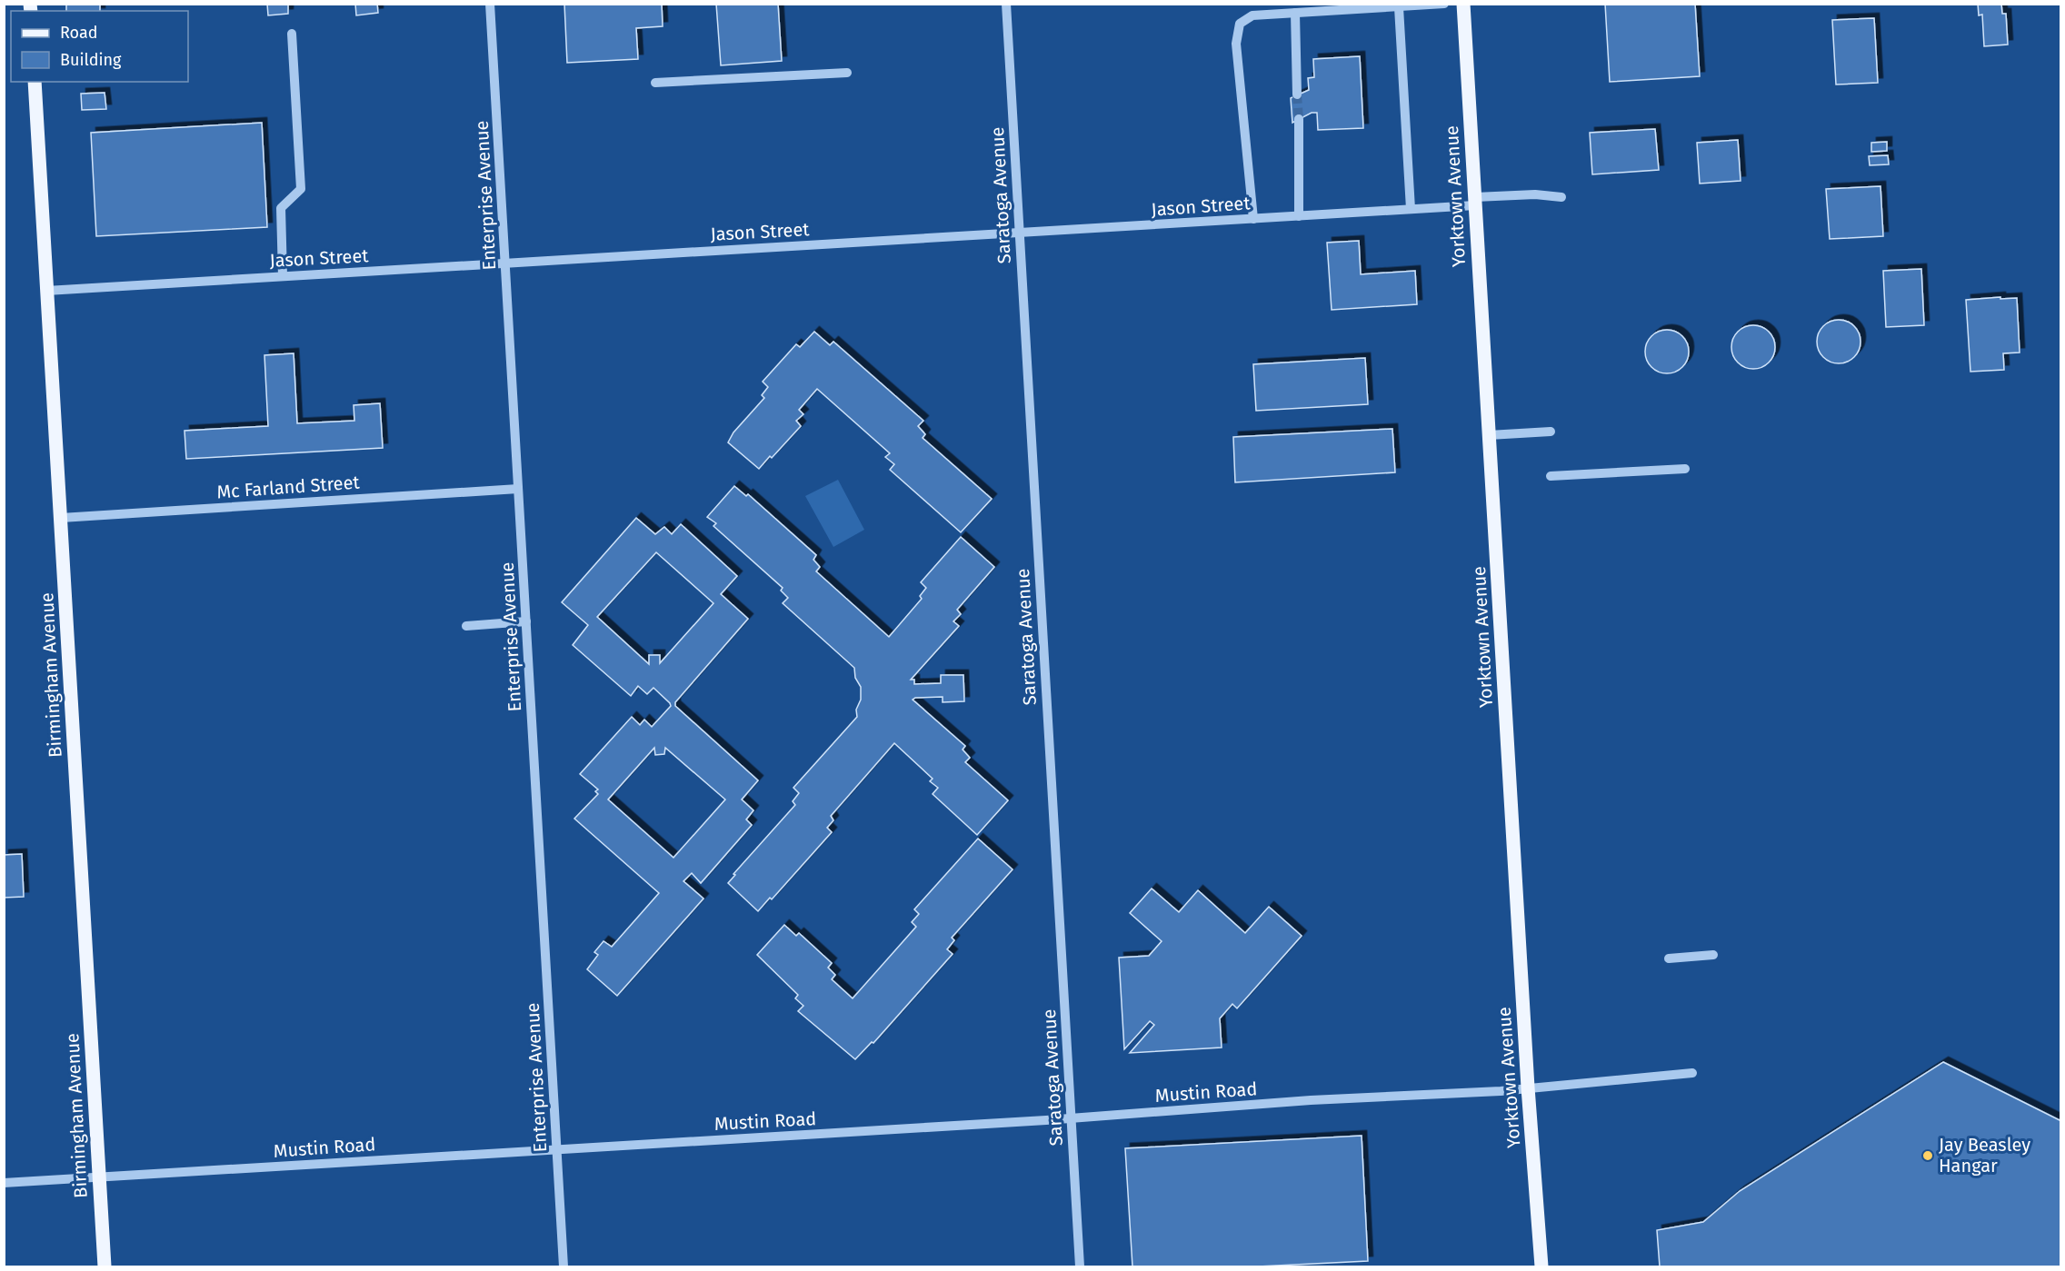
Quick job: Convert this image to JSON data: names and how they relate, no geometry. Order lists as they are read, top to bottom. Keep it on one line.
{"streets":{"main road":["Yorktown Avenue","Birmingham Avenue"],"street":["Enterprise Avenue","Saratoga Avenue","Jason Street","Mc Farland Street","Mustin Road"]},"crossings":[["Enterprise Avenue","Jason Street"],["Enterprise Avenue","Mc Farland Street"],["Enterprise Avenue","Mustin Road"],["Saratoga Avenue","Jason Street"],["Saratoga Avenue","Mustin Road"],["Yorktown Avenue","Jason Street"],["Yorktown Avenue","Mustin Road"],["Jason Street","Birmingham Avenue"],["Mc Farland Street","Birmingham Avenue"],["Birmingham Avenue","Mustin Road"]],"places":["Jay Beasley Hangar"],"legend":["Road","Building"]}
